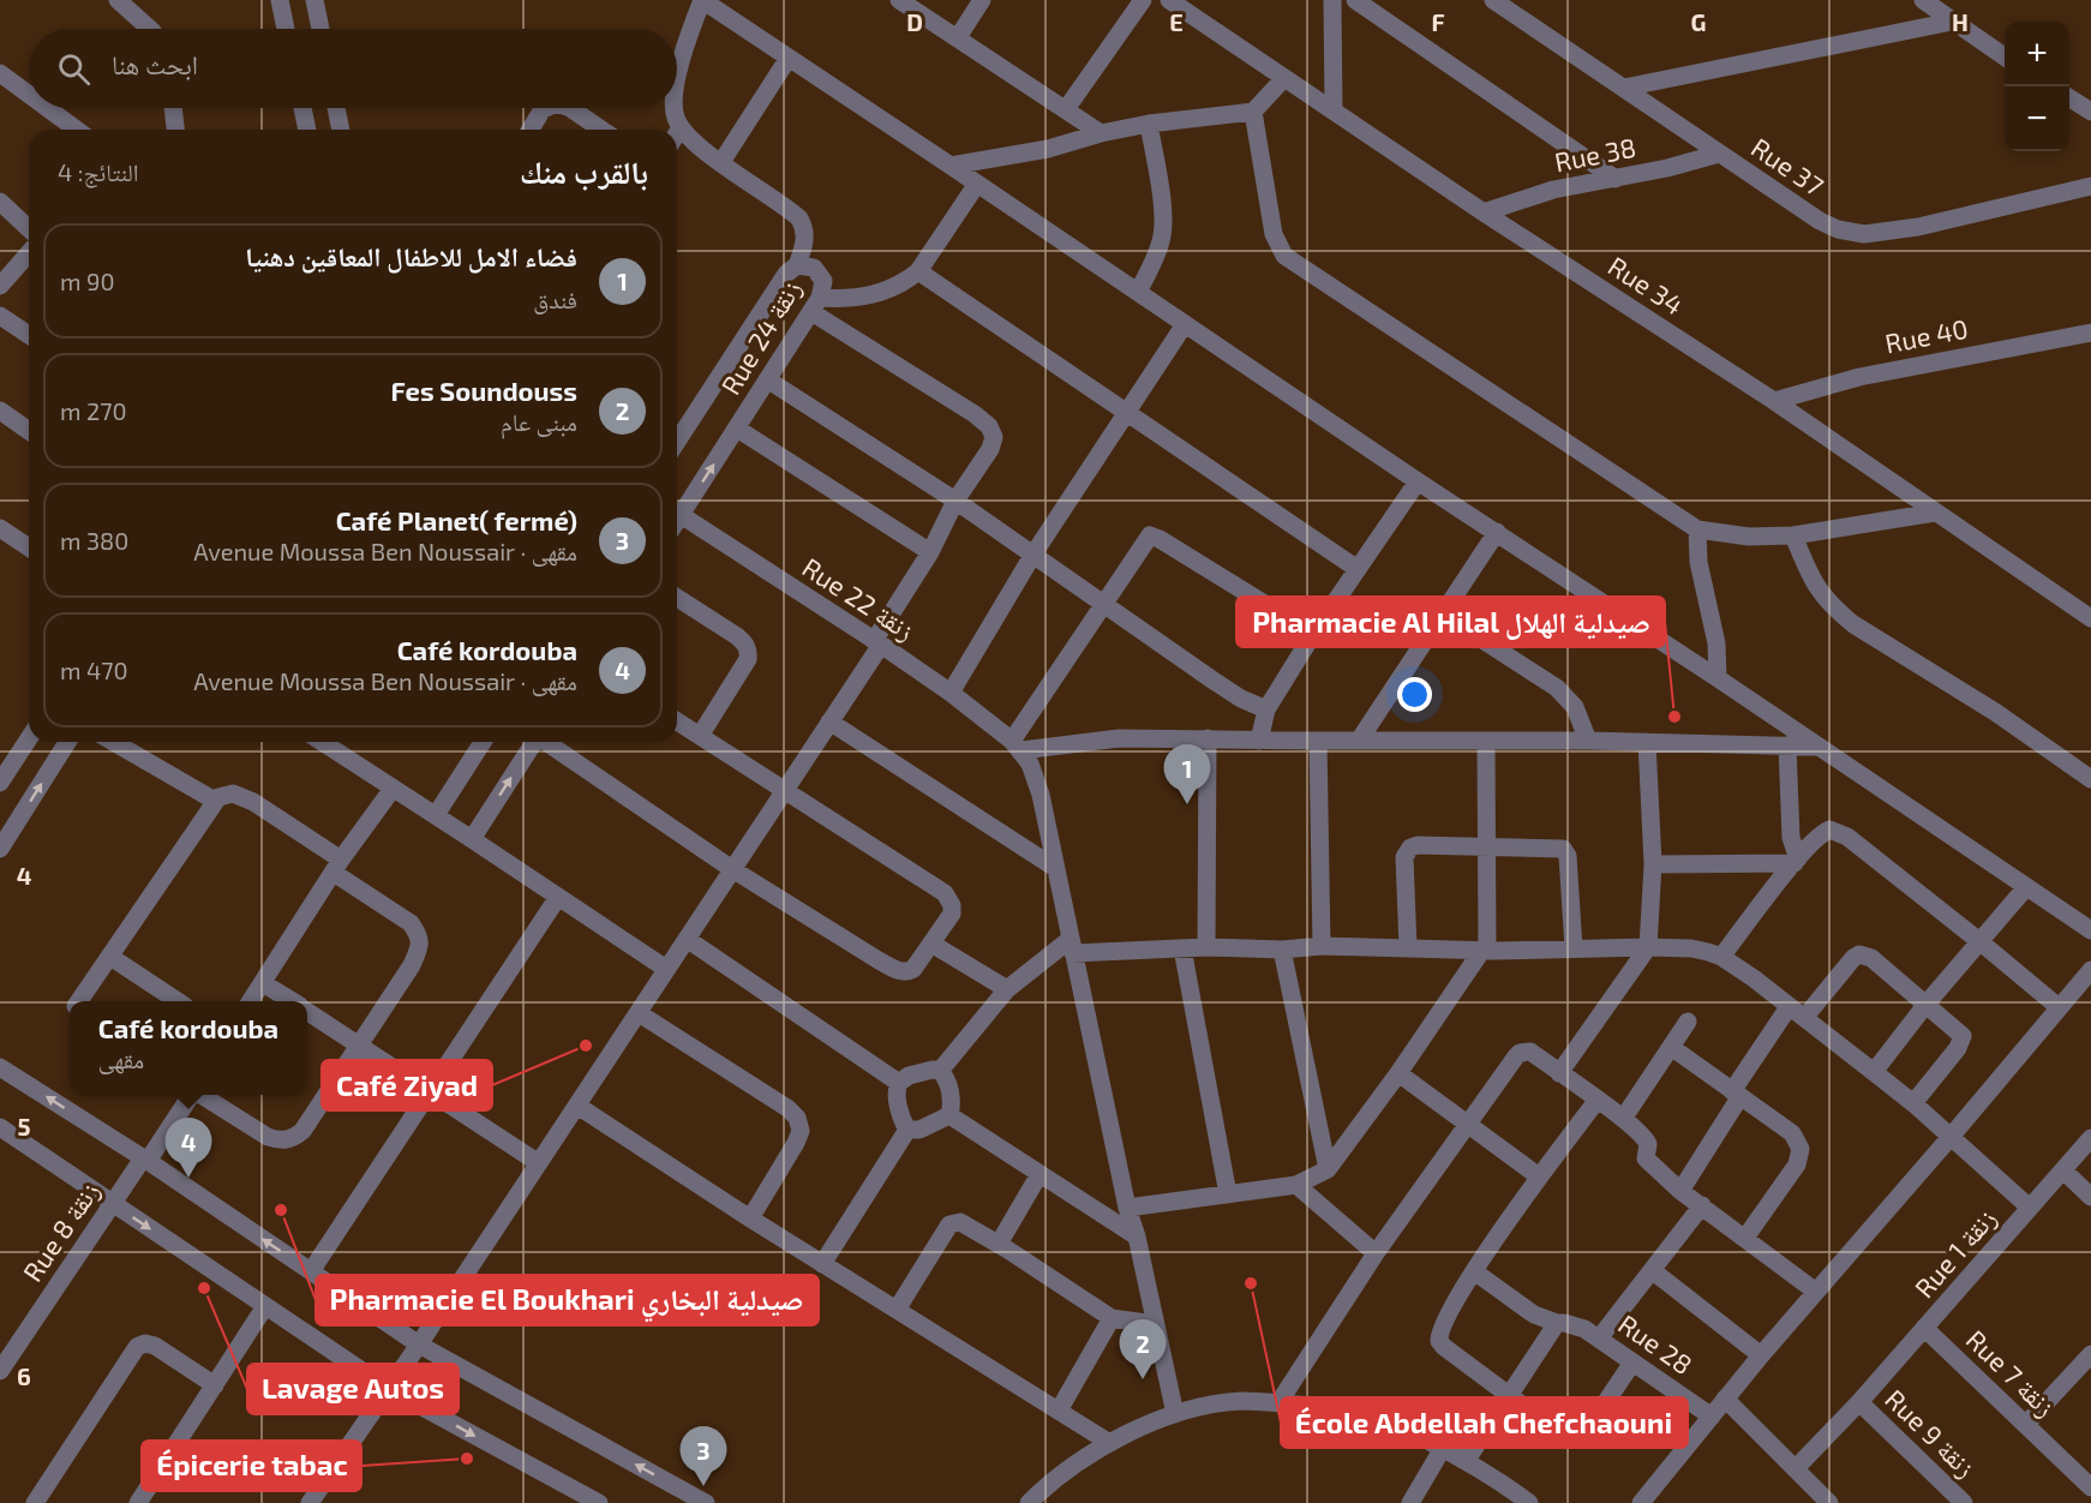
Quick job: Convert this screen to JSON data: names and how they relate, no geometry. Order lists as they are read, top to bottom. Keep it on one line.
{"streets":{"street":["Rue 38","Rue 37","Rue 34","Rue 40","Rue 24 زنقة","Rue 22 زنقة","Rue 8 زنقة","Rue 1 زنقة","Rue 28","Rue 7 زنقة","Rue 9 زنقة"]},"crossings":[["Rue 38","Rue 37"],["Rue 38","Rue 34"],["Rue 34","Rue 40"],["Rue 1 زنقة","Rue 7 زنقة"],["Rue 1 زنقة","Rue 9 زنقة"]],"places":["Pharmacie Al Hilal صيدلية الهلال","Café Ziyad","Pharmacie El Boukhari صيدلية البخاري","École Abdellah Chefchaouni","Lavage Autos","Épicerie tabac"],"page":{"map_buttons":["+","−"],"search":"ابحث هنا","heading":["بالقرب منك","النتائج: 4"],"list":[{"mark":"1","name":"فضاء الامل للاطفال المعاقين دهنيا","note":"فندق","value":"90 m"},{"mark":"2","name":"Fes Soundouss","note":"مبنى عام","value":"270 m"},{"mark":"3","name":"Café Planet( fermé)","note":"مقهى · Avenue Moussa Ben Noussair","value":"380 m"},{"mark":"4","name":"Café kordouba","note":"مقهى · Avenue Moussa Ben Noussair","value":"470 m"}],"pins":["1","4","2","3"],"popup":["Café kordouba","مقهى"]},"grid":{"columns":["D","E","F","G","H"],"rows":["4","5","6"]}}
